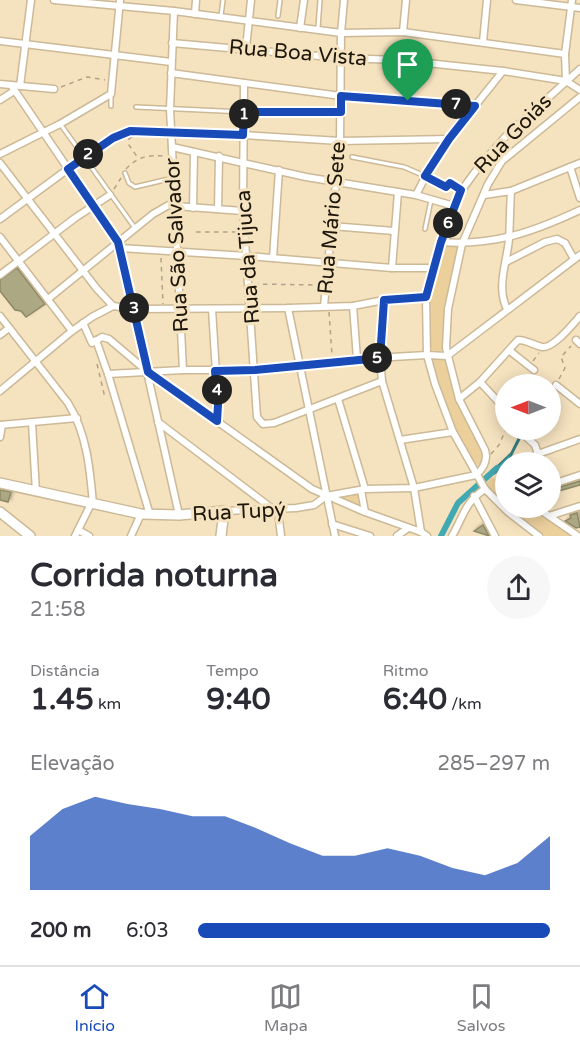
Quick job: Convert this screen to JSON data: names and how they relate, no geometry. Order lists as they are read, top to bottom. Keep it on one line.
{"streets":{"street":["Rua Boa Vista","Rua Goiás","Rua Mário Sete","Rua São Salvador","Rua da Tijuca","Rua Tupý"]},"crossings":[["Rua Boa Vista","Rua Goiás"],["Rua Boa Vista","Rua Mário Sete"],["Rua Boa Vista","Rua São Salvador"],["Rua Goiás","Rua Tupý"]],"north":"left","page":{"pins":["7","1","2","6","3","5","4"],"heading":["Corrida noturna","21:58"],"stats":[["Distância","1.45 km"],["Tempo","9:40"],["Ritmo","6:40 /km"]],"chart":["Elevação","285–297 m"],"list":[{"name":"200 m","note":"6:03"}],"tabs":["Início","Mapa","Salvos"]}}
